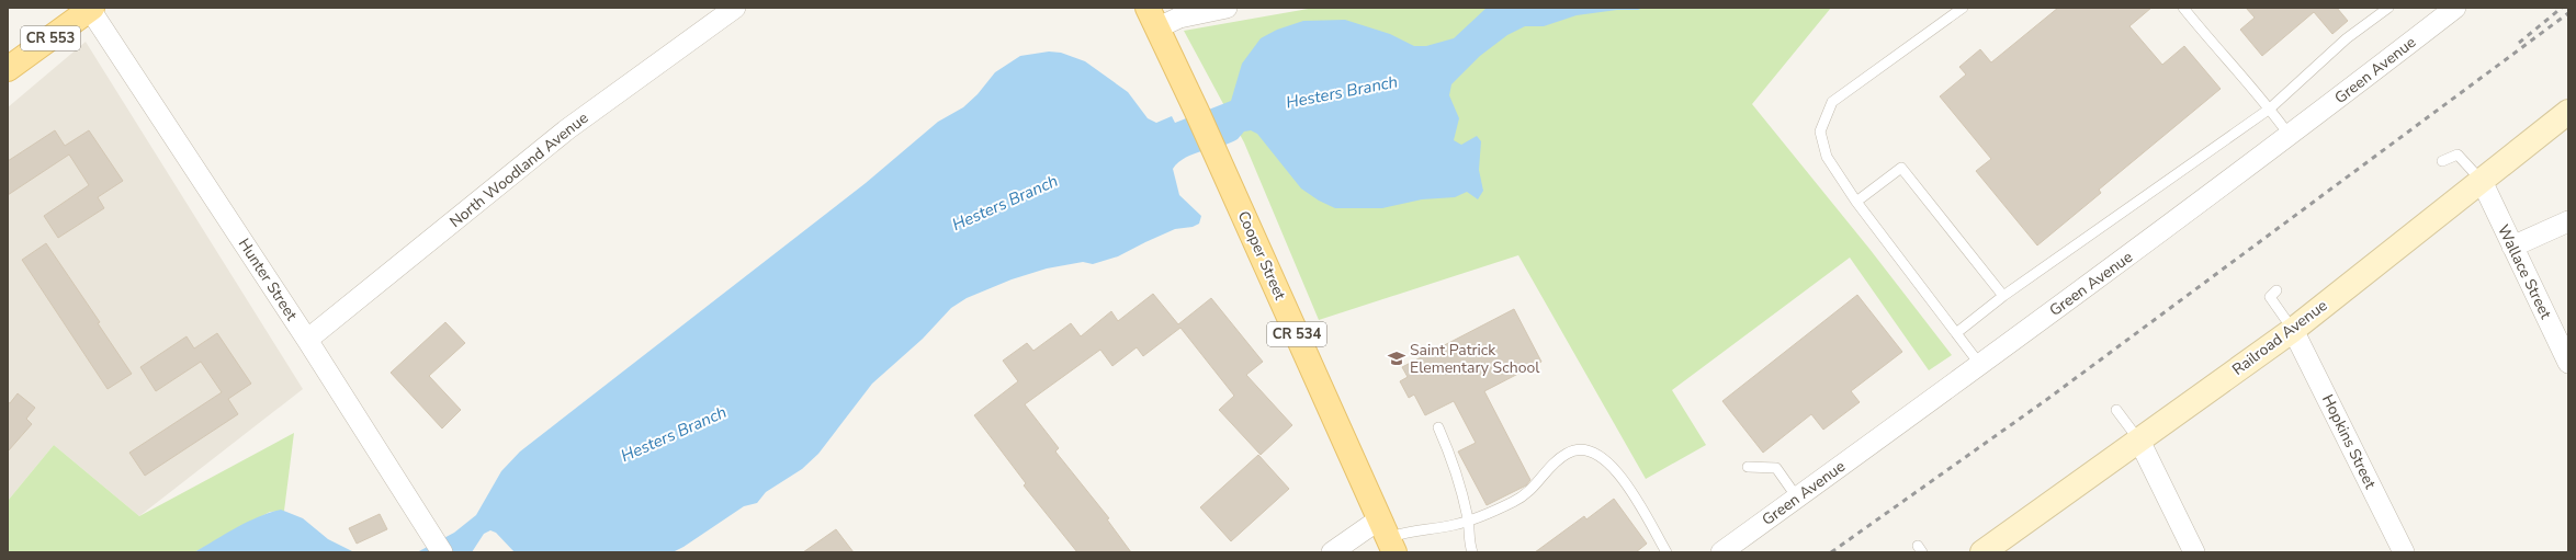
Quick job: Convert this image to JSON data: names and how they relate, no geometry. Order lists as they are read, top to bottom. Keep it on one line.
{"streets":{"main road":["CR 553","Cooper Street","CR 534"],"street":["Green Avenue","North Woodland Avenue","Wallace Street","Hunter Street","Railroad Avenue","Hopkins Street"]},"crossings":[["CR 553","Hunter Street"],["North Woodland Avenue","Hunter Street"],["Wallace Street","Railroad Avenue"],["Railroad Avenue","Hopkins Street"]],"water":["Hesters Branch"],"places":{"school or university":["Saint Patrick Elementary School"]}}
